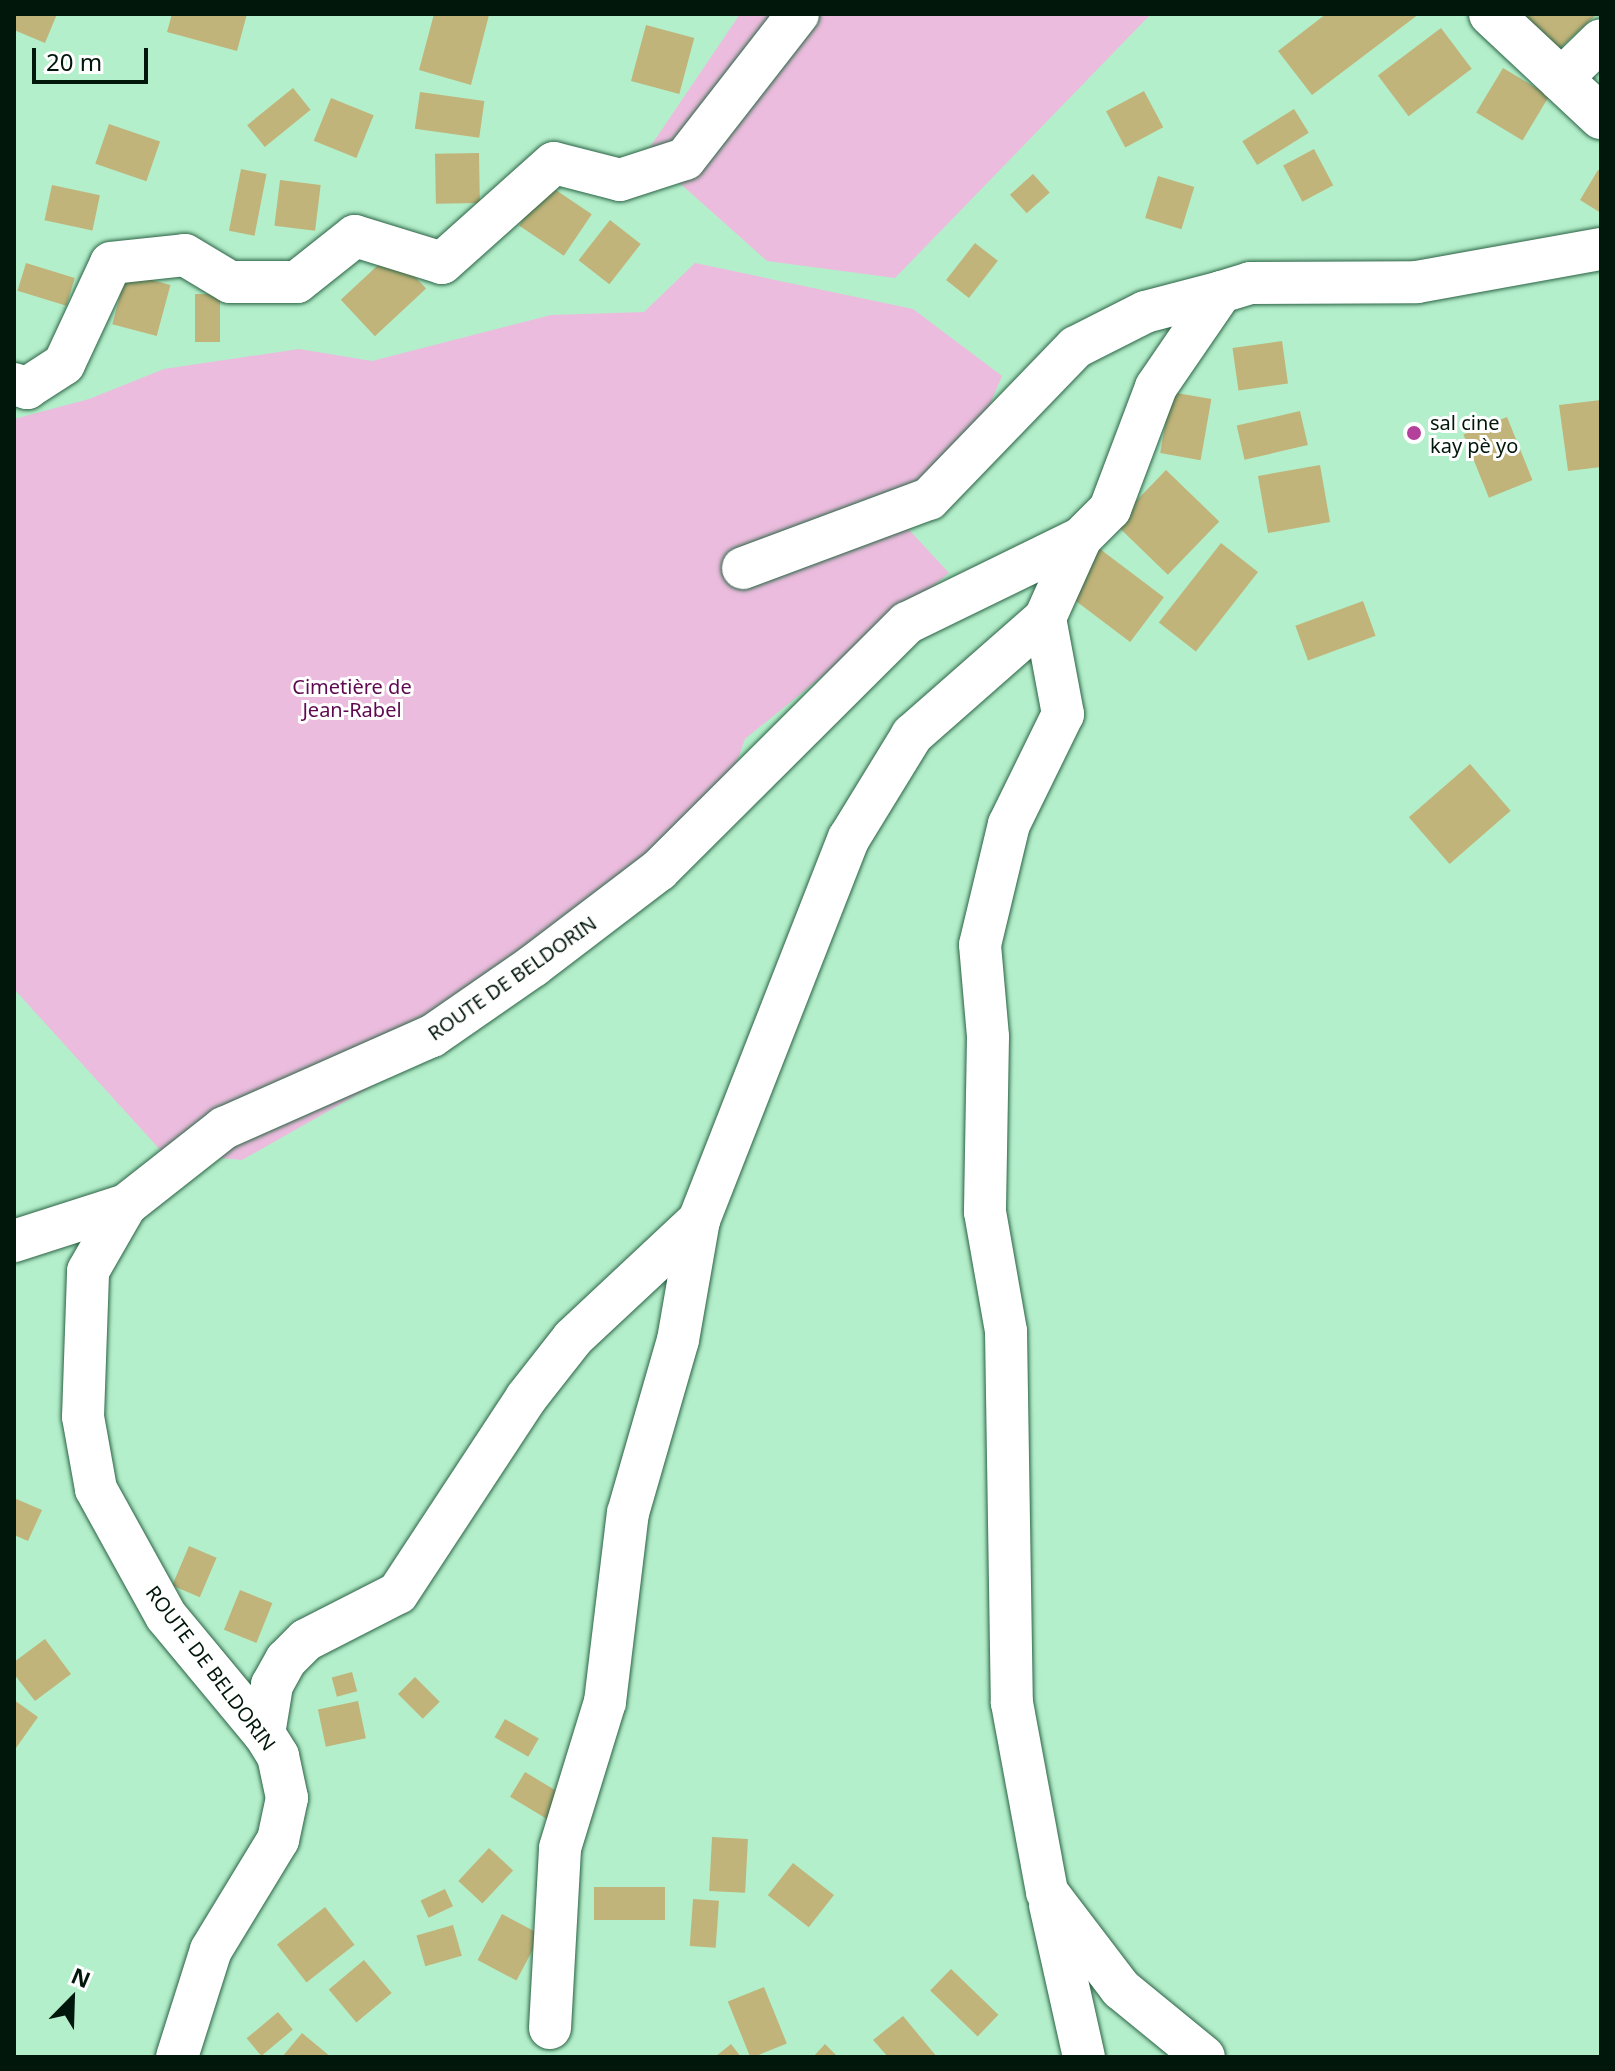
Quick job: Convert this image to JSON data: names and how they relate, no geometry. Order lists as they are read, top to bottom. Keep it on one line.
{"streets":{"street":["ROUTE DE BELDORIN"]},"parks":["Cimetière de Jean-Rabel"],"places":["sal cine kay pè yo"],"scale_bar":"20 m","north":"top right"}
